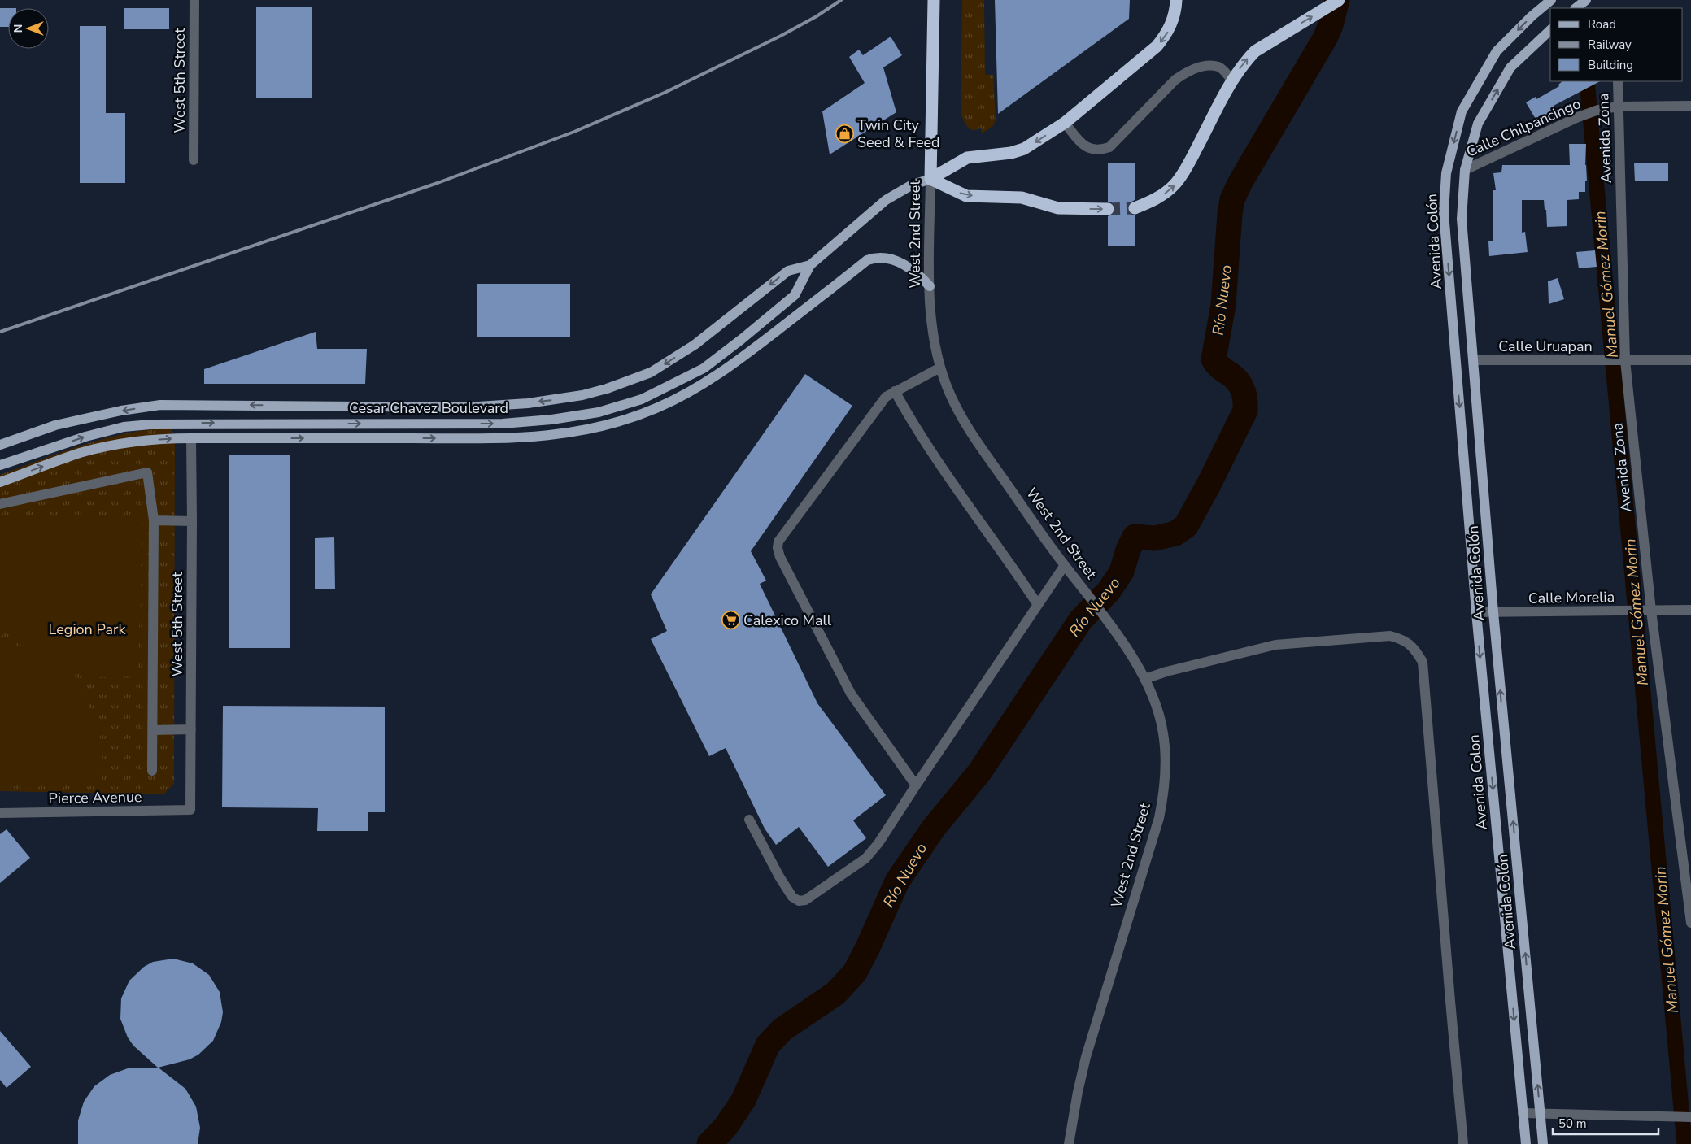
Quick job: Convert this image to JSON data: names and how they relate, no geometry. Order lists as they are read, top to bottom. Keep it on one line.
{"streets":{"highway":["West 2nd Street","Cesar Chavez Boulevard"],"main road":["Avenida Colón","Avenida Colon"],"street":["West 5th Street","Calle Chilpancingo","Avenida Zona","Calle Uruapan","Calle Morelia","Pierce Avenue"]},"crossings":[["West 5th Street","Pierce Avenue"],["Calle Chilpancingo","Avenida Zona"],["Calle Chilpancingo","Avenida Colón"],["Avenida Zona","Calle Uruapan"],["Avenida Zona","Calle Morelia"],["West 2nd Street","Cesar Chavez Boulevard"],["Avenida Colón","Calle Uruapan"],["Avenida Colón","Calle Morelia"],["Avenida Colón","Avenida Colon"],["Calle Morelia","Avenida Colon"]],"one_way":["Avenida Colon"],"water":["Manuel Gómez Morin","Río Nuevo"],"parks":["Legion Park"],"places":{"shop":["Twin City Seed & Feed"],"supermarket":["Calexico Mall"]},"legend":["Road","Railway","Building"],"scale_bar":"50 m","north":"left"}
